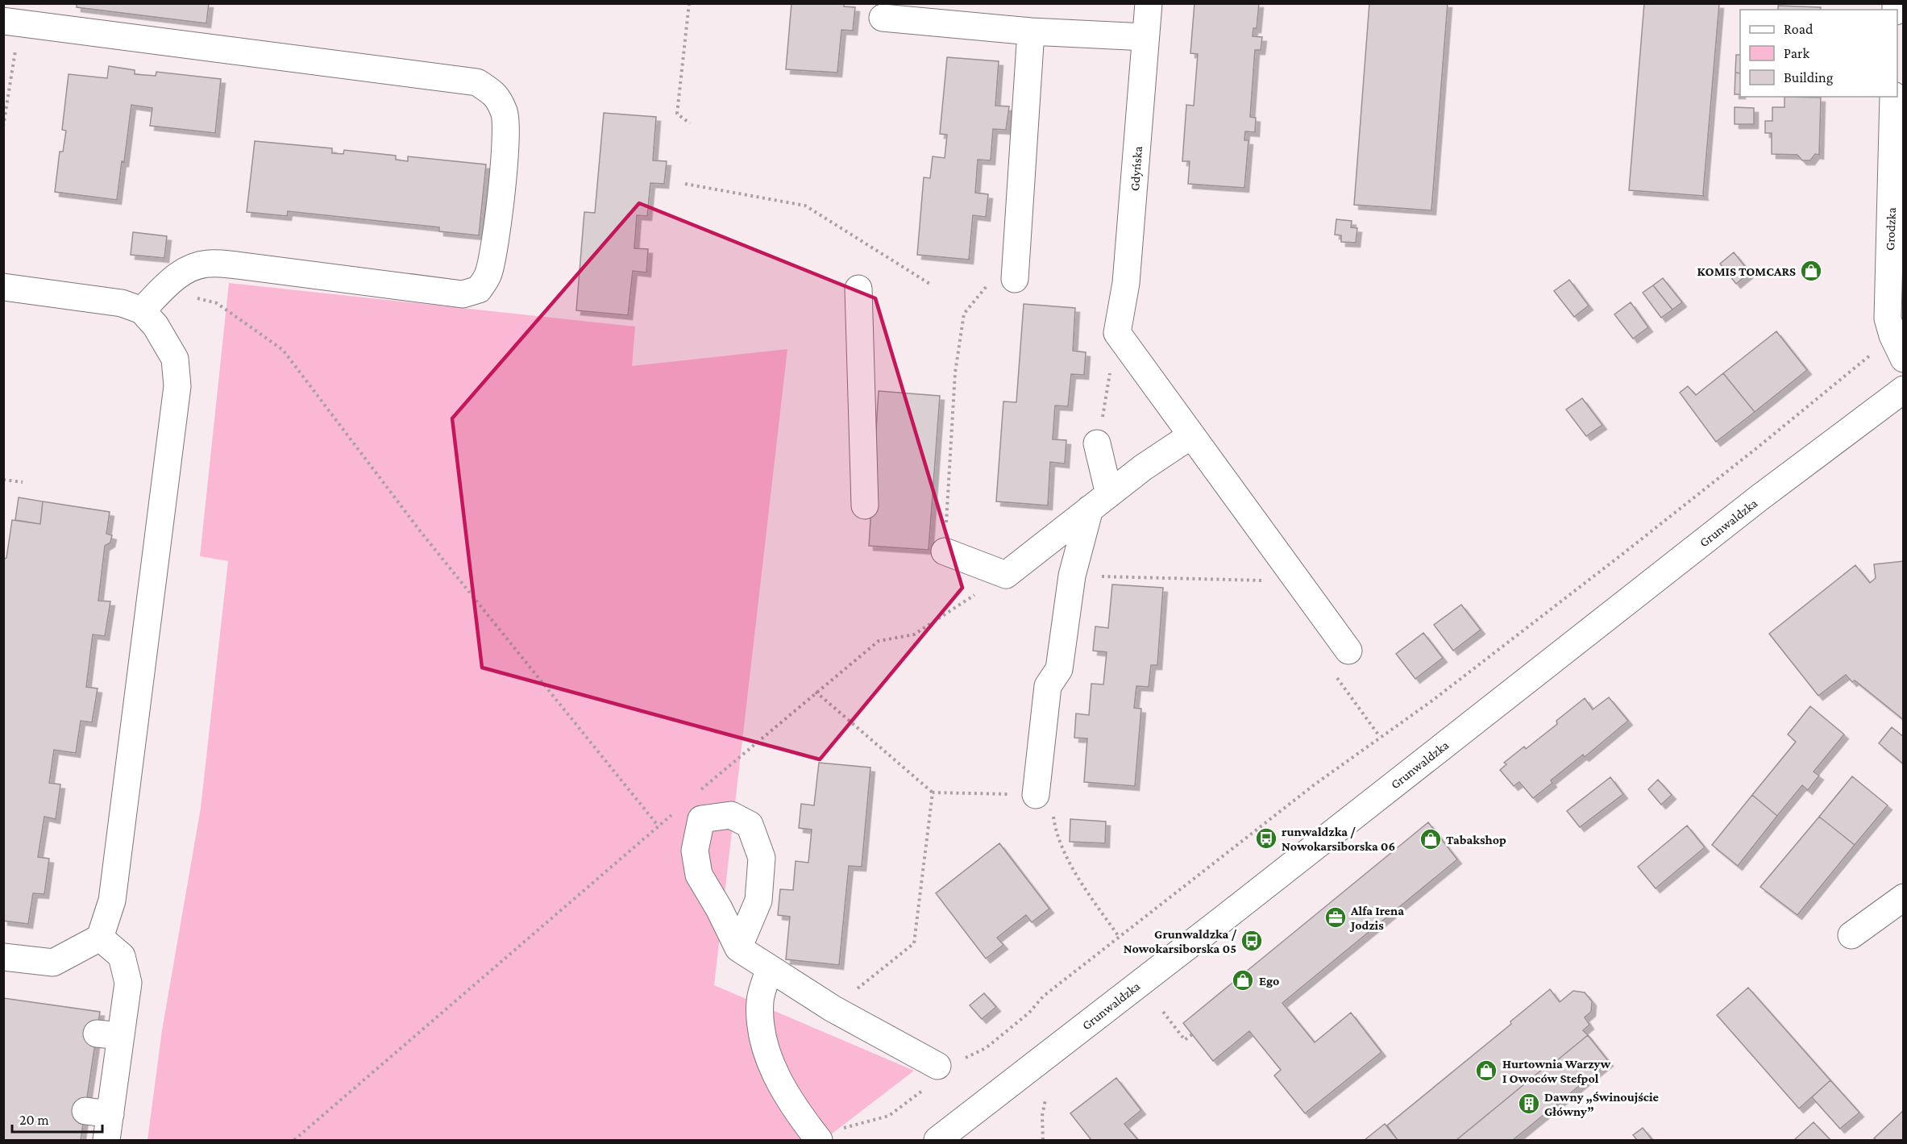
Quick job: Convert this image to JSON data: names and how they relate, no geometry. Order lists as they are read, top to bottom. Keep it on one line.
{"streets":{"street":["Gdyńska","Grodzka","Grunwaldzka"]},"places":{"shop":["KOMIS TOMCARS","Tabakshop","Ego","Hurtownia Warzyw I Owoców Stefpol"],"bus stop":["runwaldzka / Nowokarsiborska 06","Grunwaldzka / Nowokarsiborska 05"],"office":["Alfa Irena Jodzis"],"building":["Dawny „Świnoujście Główny”"]},"legend":["Road","Park","Building"],"scale_bar":"20 m"}
